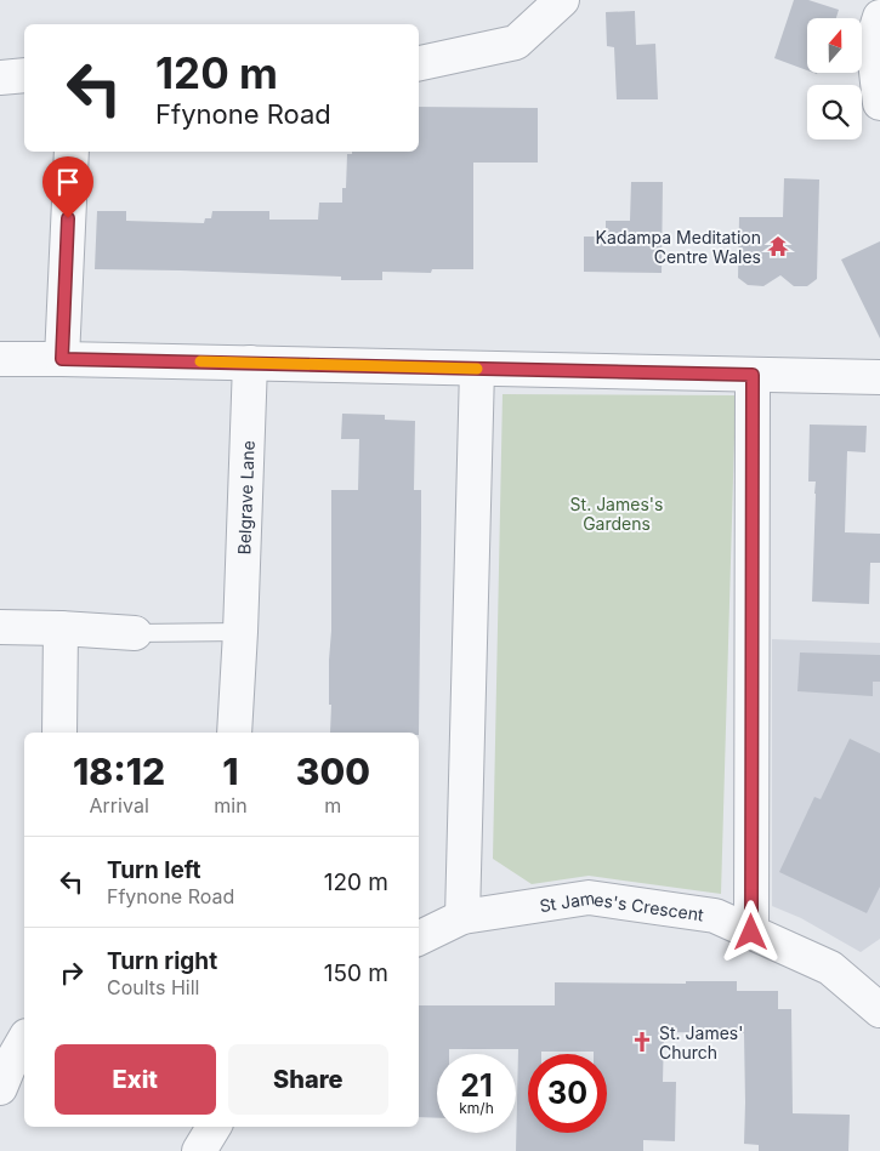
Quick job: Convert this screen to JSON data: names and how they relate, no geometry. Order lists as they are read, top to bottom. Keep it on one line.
{"streets":{"street":["Belgrave Lane","St James's Crescent"]},"parks":["St. James's Gardens"],"places":{"temple":["Kadampa Meditation Centre Wales"],"church":["St. James' Church"]},"north":"top","page":{"turn":["120 m","Ffynone Road"],"eta":["18:12","Arrival","1","min","300","m"],"list":[{"name":"Turn left","note":"Ffynone Road","value":"120 m"},{"name":"Turn right","note":"Coults Hill","value":"150 m"}],"buttons":["Exit","Share"],"speed":"21 km/h","limit":"30"}}
